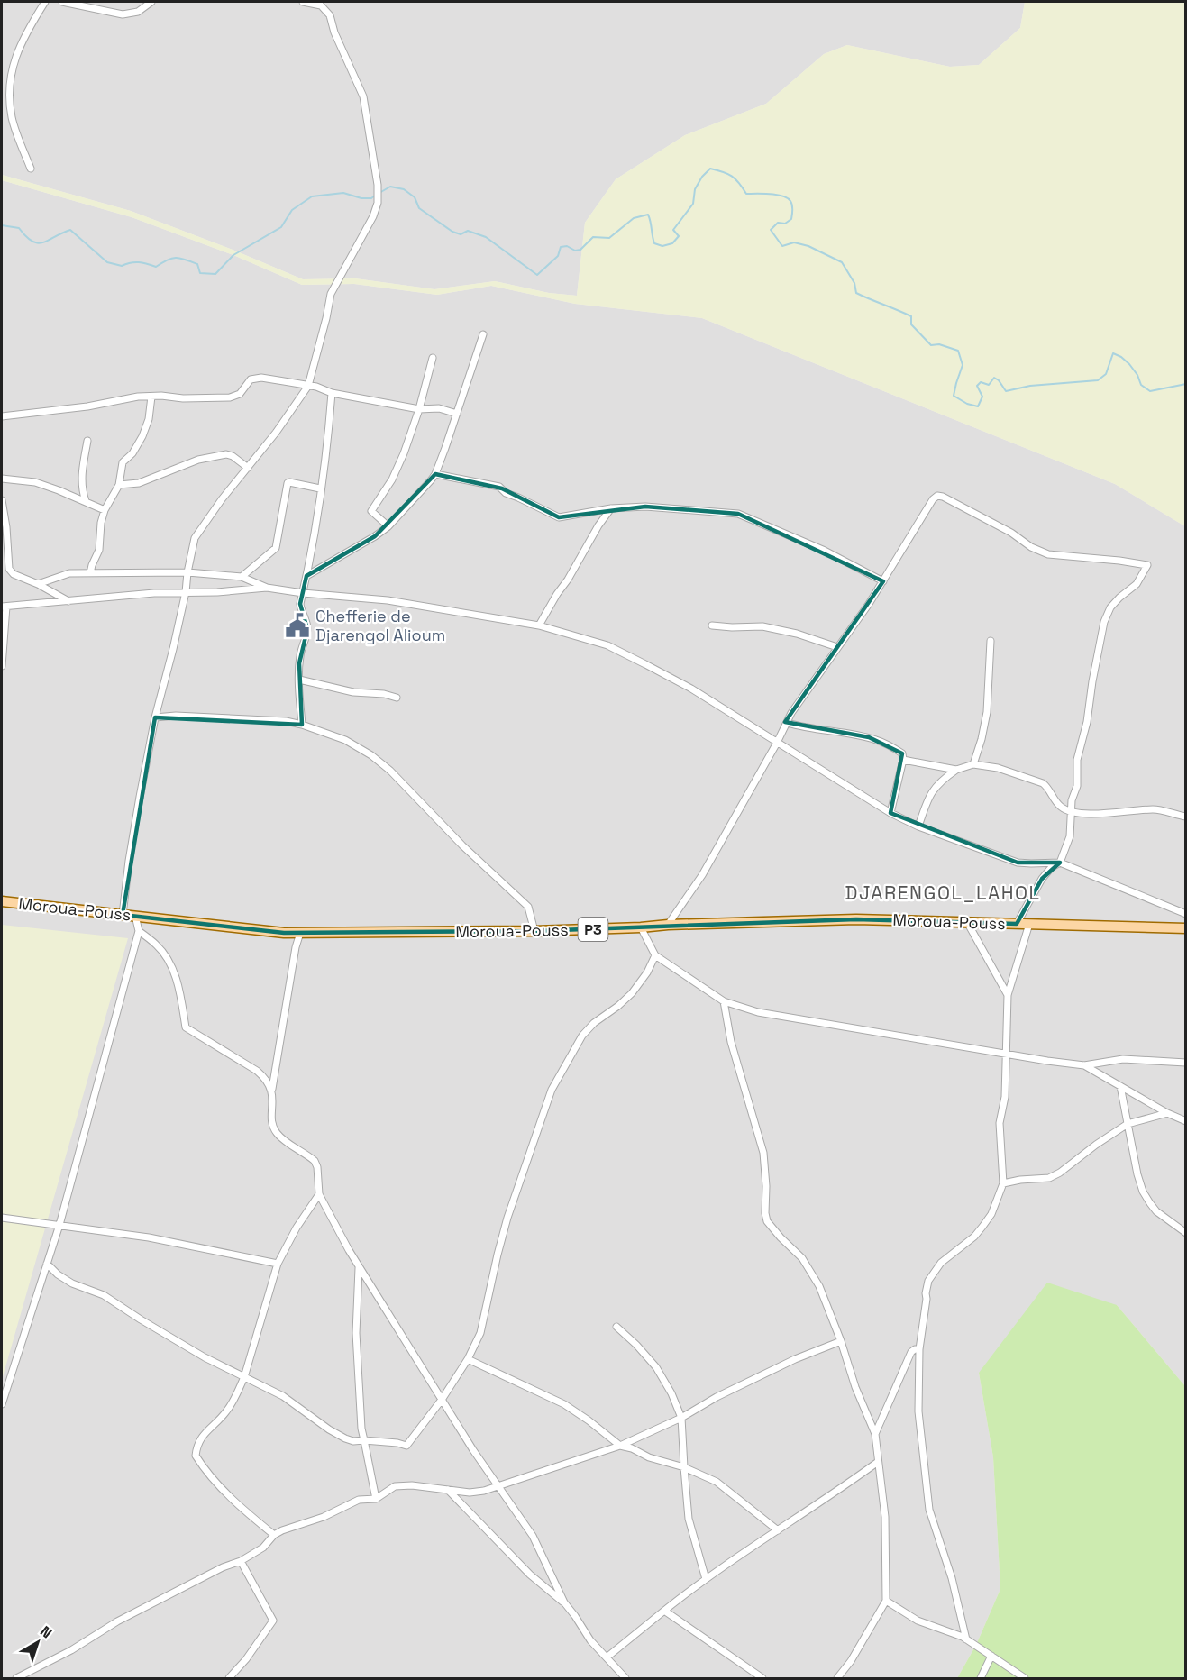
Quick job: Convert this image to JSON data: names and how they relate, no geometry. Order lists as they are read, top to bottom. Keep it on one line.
{"streets":{"main road":["Moroua-Pouss","P3"]},"districts":["DJARENGOL_LAHOL"],"places":{"public building":["Chefferie de Djarengol Alioum"]},"north":"top right"}
